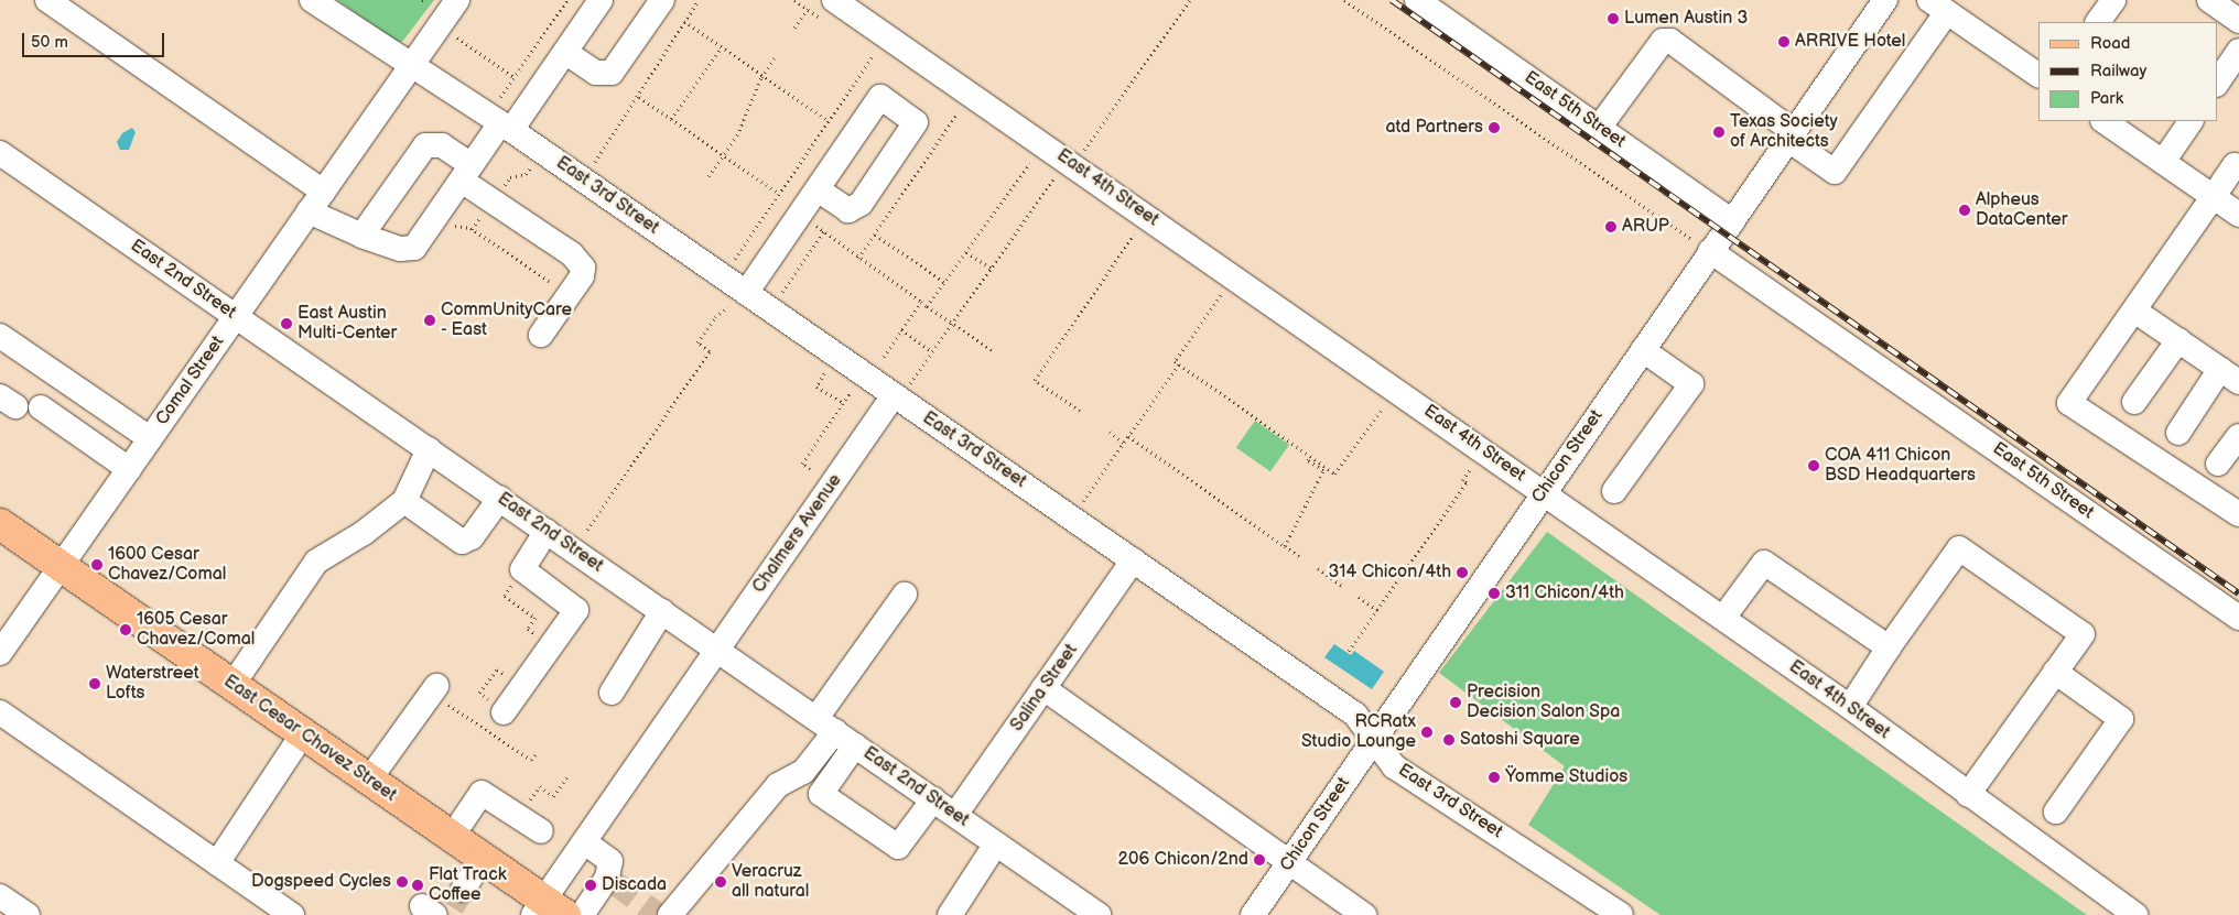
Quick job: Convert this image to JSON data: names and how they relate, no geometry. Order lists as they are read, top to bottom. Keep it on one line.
{"streets":{"main road":["East Cesar Chavez Street"],"street":["East 5th Street","East 4th Street","East 3rd Street","East 2nd Street","Comal Street","Chicon Street","Chalmers Avenue","Salina Street"]},"crossings":[["East 5th Street","Chicon Street"],["East 4th Street","Chicon Street"],["East 3rd Street","Comal Street"],["East 3rd Street","Chicon Street"],["East 3rd Street","Chalmers Avenue"],["East 3rd Street","Salina Street"],["East 2nd Street","Comal Street"],["East 2nd Street","Chalmers Avenue"],["East 2nd Street","Salina Street"],["Comal Street","East Cesar Chavez Street"],["Chalmers Avenue","East Cesar Chavez Street"]],"places":["Lumen Austin 3","ARRIVE Hotel","atd Partners","Texas Society of Architects","Alpheus DataCenter","ARUP","CommUnityCare - East","East Austin Multi-Center","COA 411 Chicon BSD Headquarters","1600 Cesar Chavez/Comal","314 Chicon/4th","311 Chicon/4th","1605 Cesar Chavez/Comal","Waterstreet Lofts","Precision Decision Salon Spa","RCRatx Studio Lounge","Satoshi Square","Ÿomme Studios","206 Chicon/2nd","Dogspeed Cycles","Veracruz all natural","Flat Track Coffee","Discada"],"legend":["Road","Railway","Park"],"scale_bar":"50 m"}
